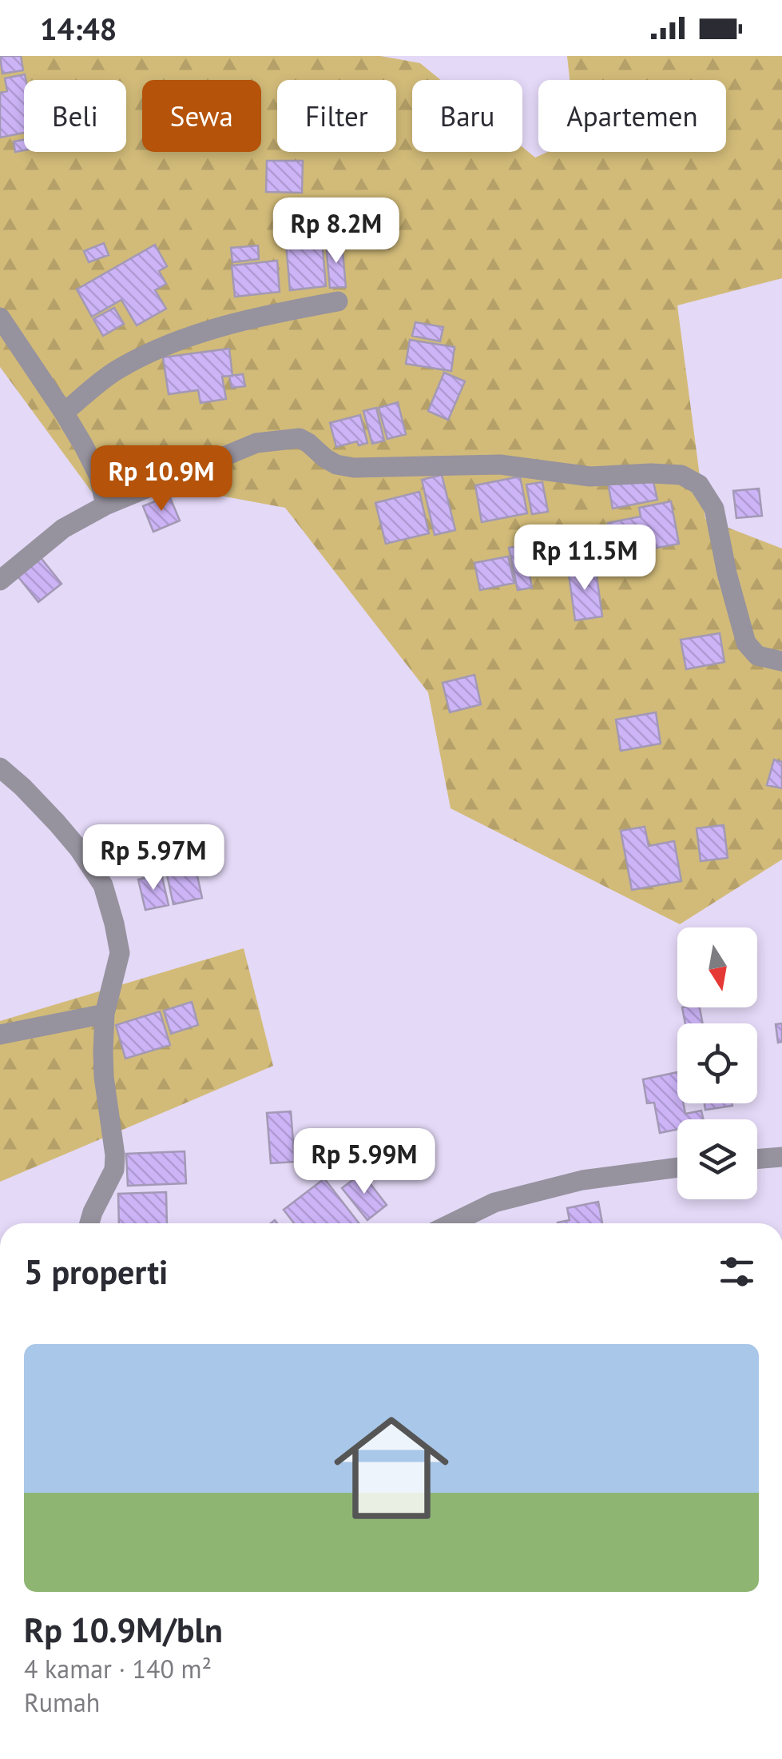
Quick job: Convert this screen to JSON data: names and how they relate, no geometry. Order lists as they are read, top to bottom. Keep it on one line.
{"north":"bottom","page":{"status":"14:48","chip":["Beli","Sewa","Filter","Baru","Apartemen"],"price":["Rp 8.2M","Rp 10.9M","Rp 11.5M","Rp 5.97M","Rp 5.99M"],"heading":"5 properti","list":[{"name":"Rp 10.9M/bln","note":"4 kamar · 140 m² · Rumah"}]}}
